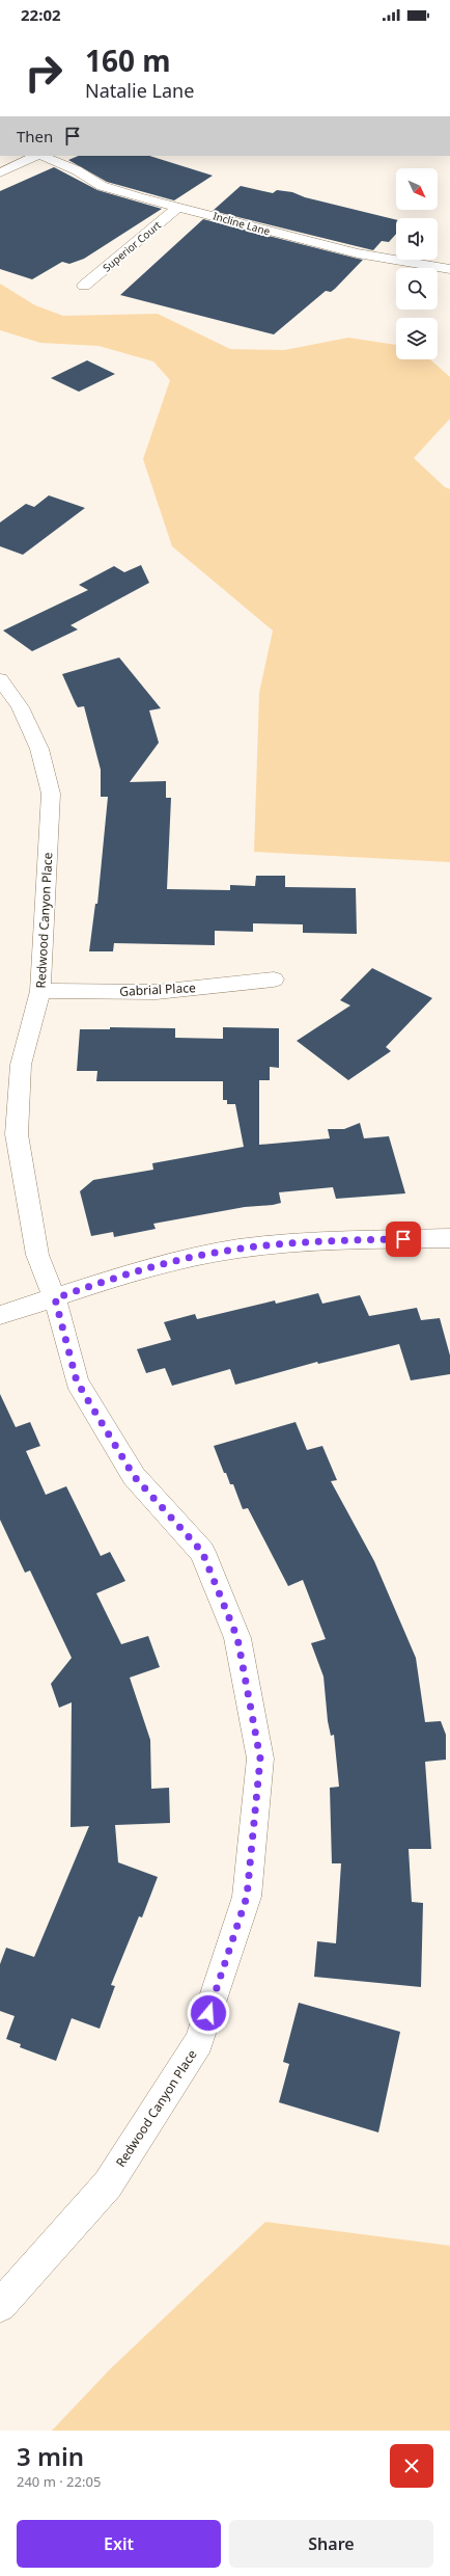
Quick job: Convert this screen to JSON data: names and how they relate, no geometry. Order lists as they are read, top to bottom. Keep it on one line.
{"streets":{"street":["Incline Lane","Superior Court","Redwood Canyon Place","Gabrial Place"]},"crossings":[["Incline Lane","Superior Court"],["Redwood Canyon Place","Gabrial Place"]],"north":"bottom right","page":{"status":"22:02","turn":["160 m","Natalie Lane"],"then":"Then","heading":["3 min","240 m · 22:05"],"buttons":["Exit","Share"]}}
